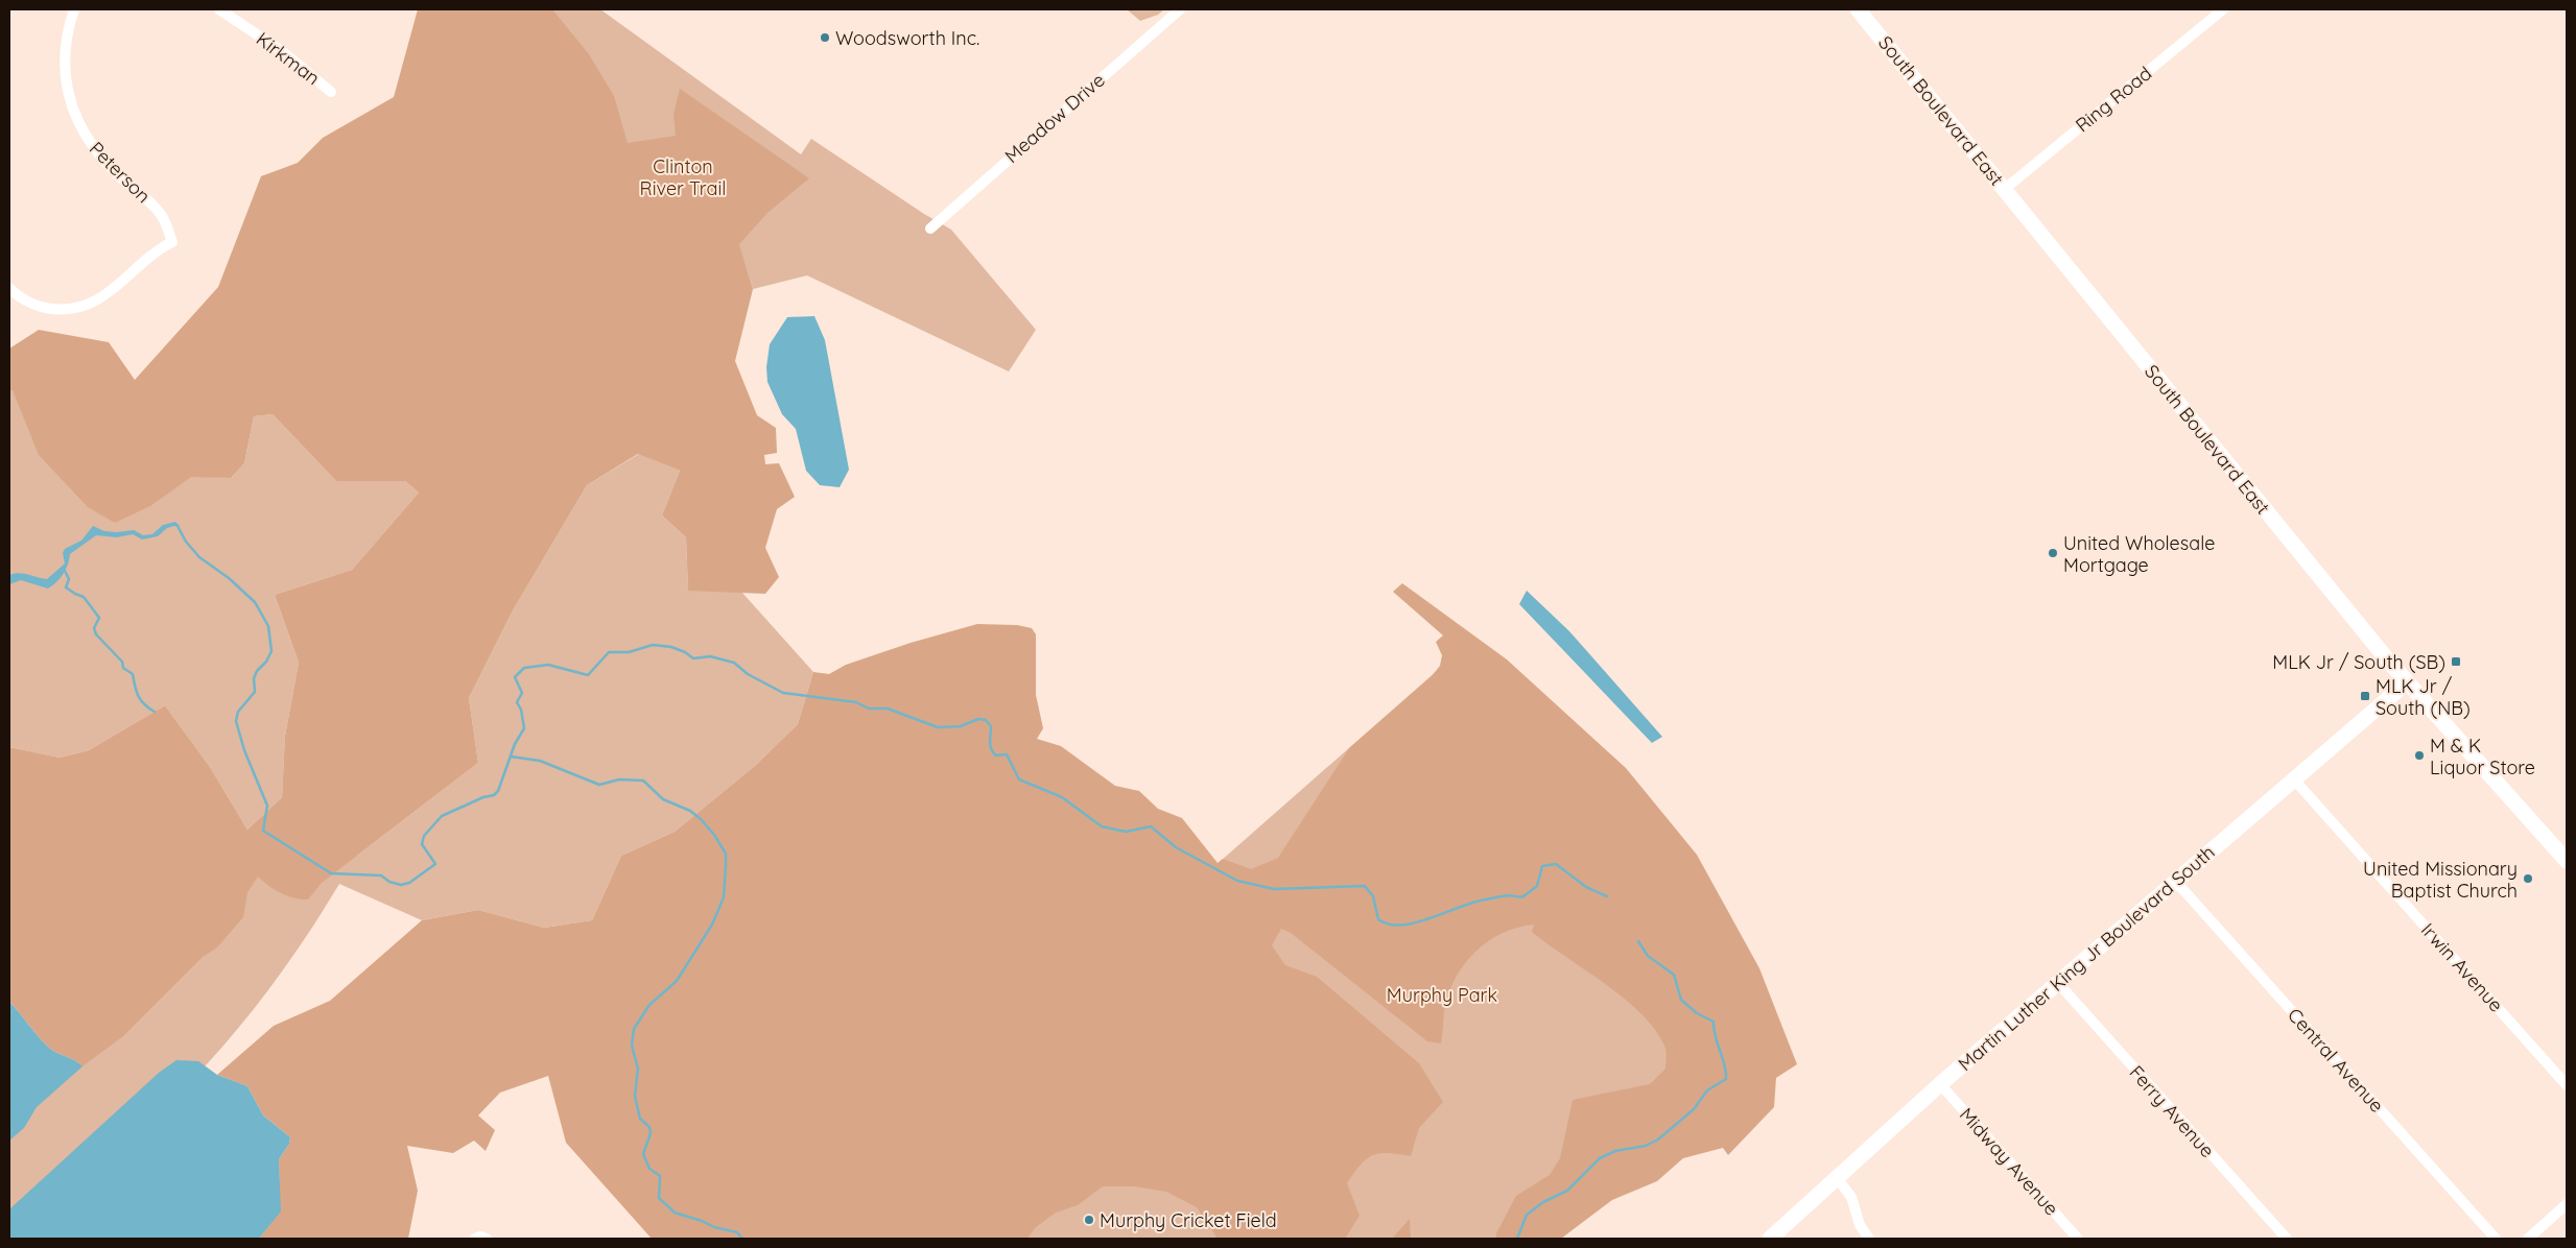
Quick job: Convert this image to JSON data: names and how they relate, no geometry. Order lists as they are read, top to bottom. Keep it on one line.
{"streets":{"street":["Kirkman","Ring Road","South Boulevard East","Meadow Drive","Peterson","Martin Luther King Jr Boulevard South","Irwin Avenue","Central Avenue","Ferry Avenue","Midway Avenue"]},"crossings":[["Ring Road","South Boulevard East"],["South Boulevard East","Martin Luther King Jr Boulevard South"],["Martin Luther King Jr Boulevard South","Irwin Avenue"],["Martin Luther King Jr Boulevard South","Central Avenue"],["Martin Luther King Jr Boulevard South","Ferry Avenue"],["Martin Luther King Jr Boulevard South","Midway Avenue"]],"parks":["Clinton River Trail","Murphy Park"],"places":{"other":["Woodsworth Inc.","United Wholesale Mortgage","M & K Liquor Store","United Missionary Baptist Church","Murphy Cricket Field"],"transit":["MLK Jr / South (SB)","MLK Jr / South (NB)"]}}
